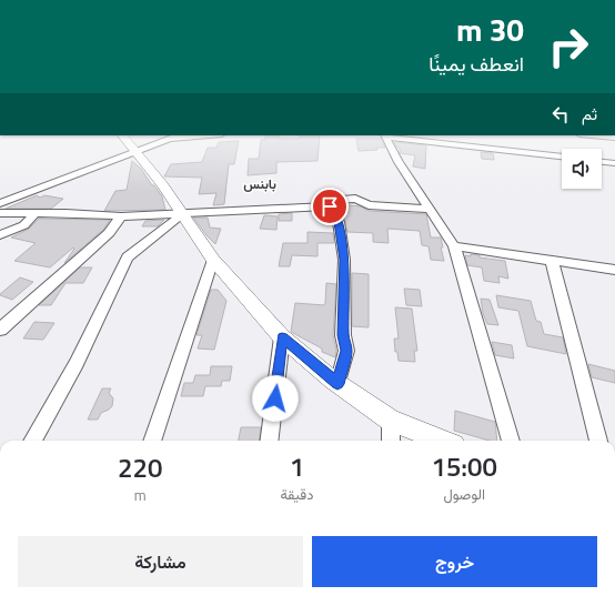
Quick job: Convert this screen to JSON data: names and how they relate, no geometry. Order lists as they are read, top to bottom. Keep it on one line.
{"districts":["بابنس"],"page":{"turn":["30 m","انعطف يمينًا"],"then":"ثم","eta":["15:00","الوصول","1","دقيقة","220","m"],"buttons":["خروج","مشاركة"]}}
